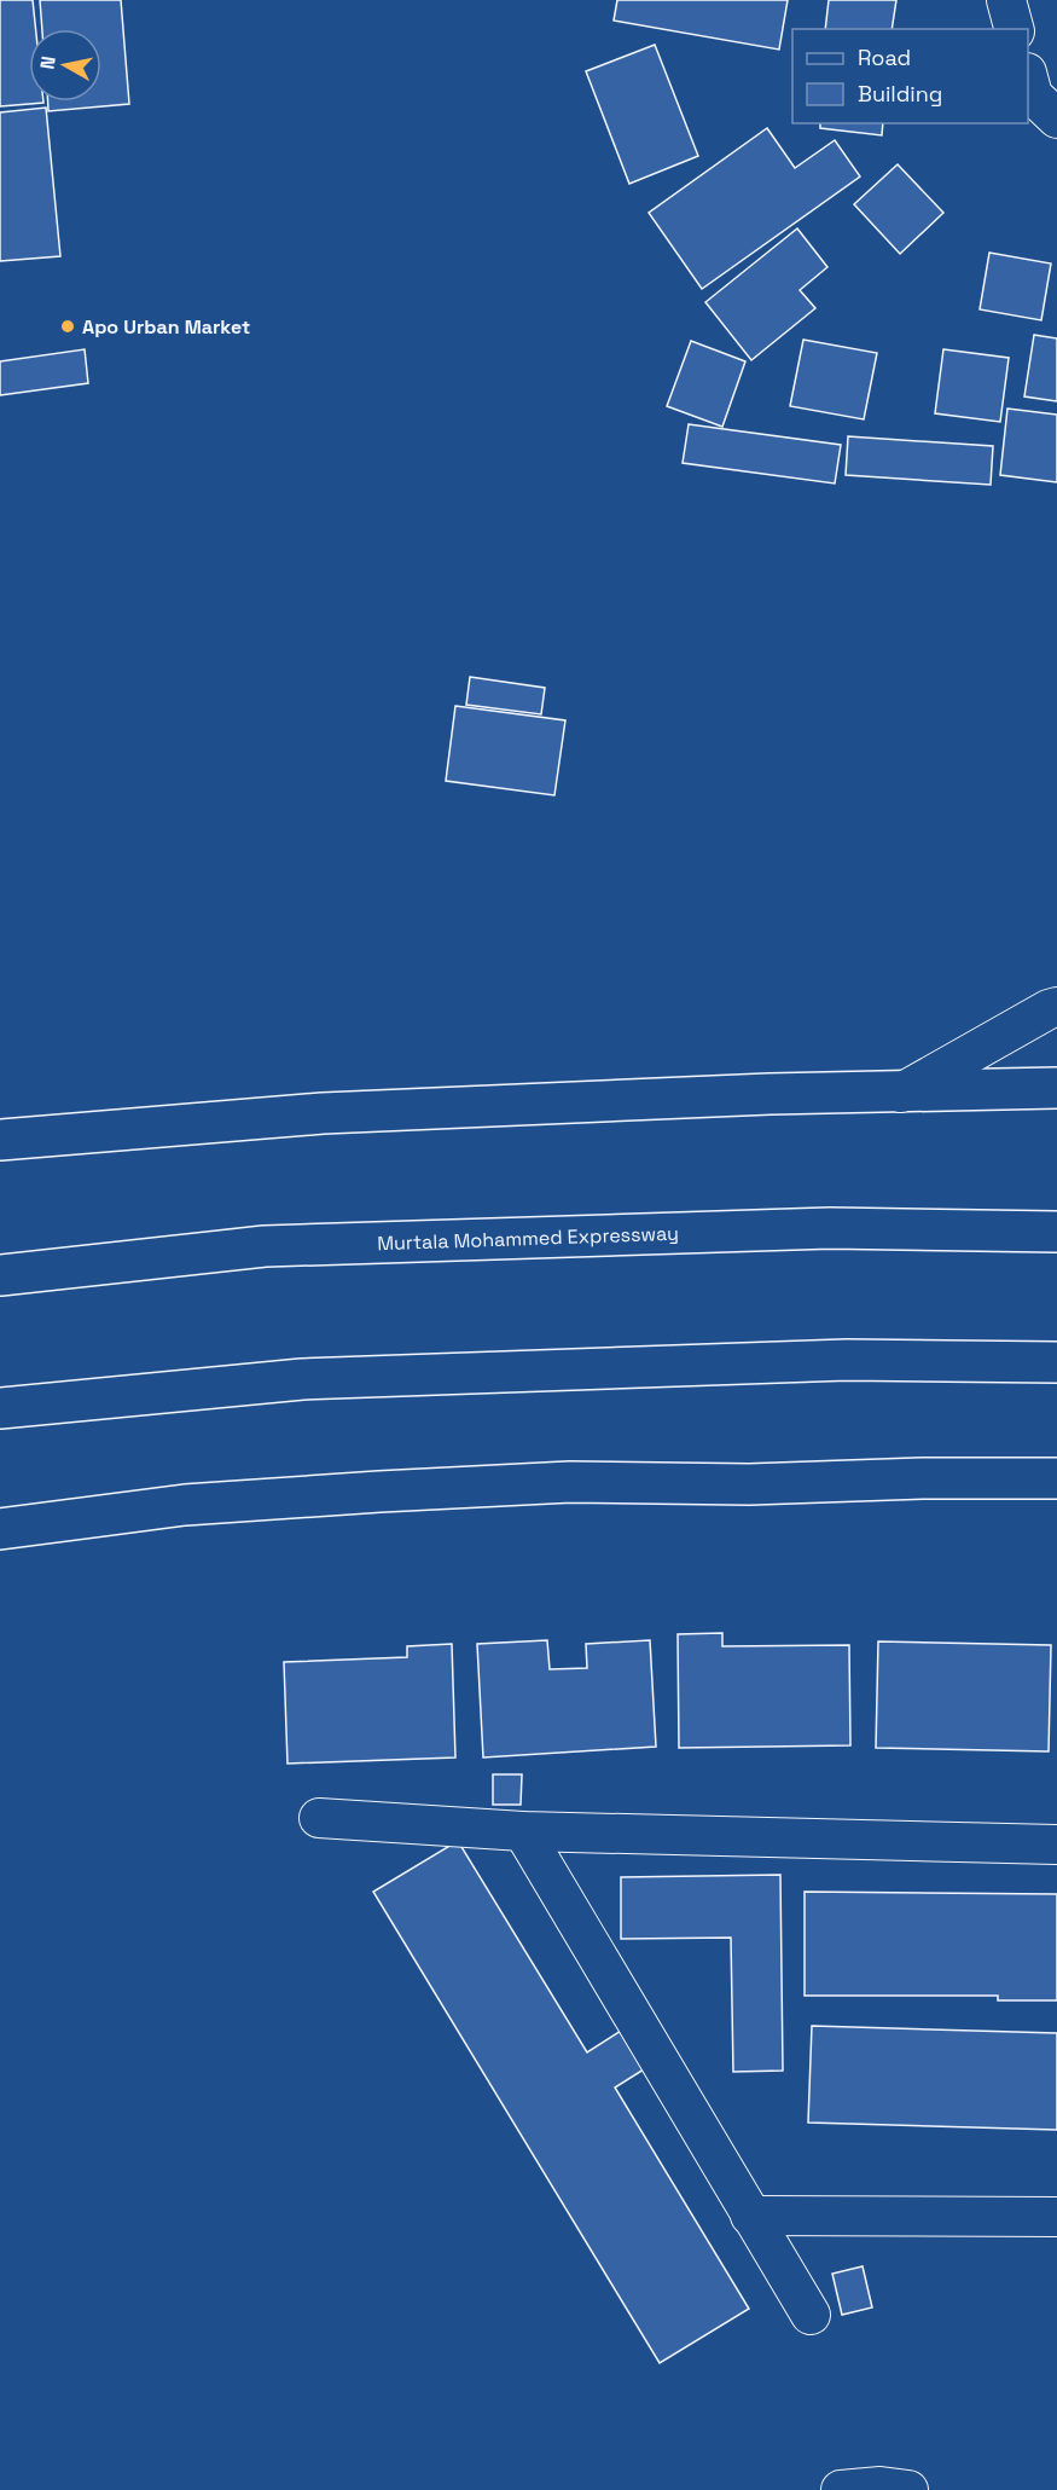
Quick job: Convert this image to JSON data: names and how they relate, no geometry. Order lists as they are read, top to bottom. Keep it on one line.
{"streets":{"main road":["Murtala Mohammed Expressway"]},"places":["Apo Urban Market"],"legend":["Road","Building"],"north":"left"}
